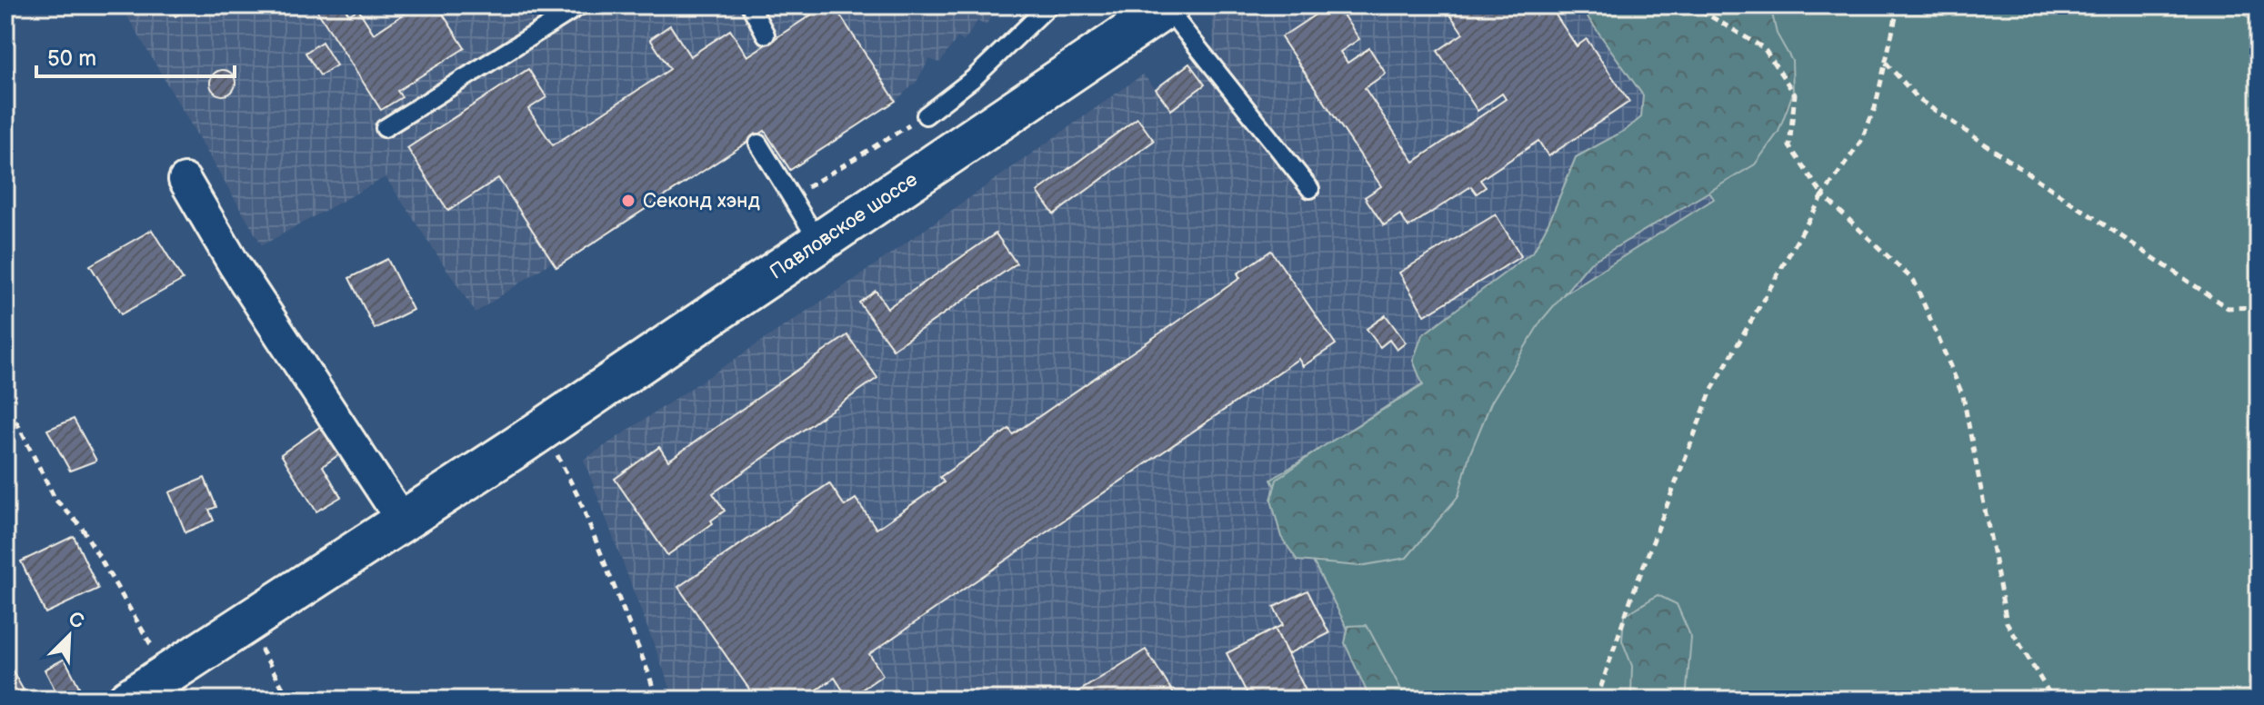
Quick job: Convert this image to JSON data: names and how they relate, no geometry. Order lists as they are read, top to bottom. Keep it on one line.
{"streets":{"main road":["Павловское шоссе"]},"places":["Секонд хэнд"],"scale_bar":"50 m","north":"top right"}
